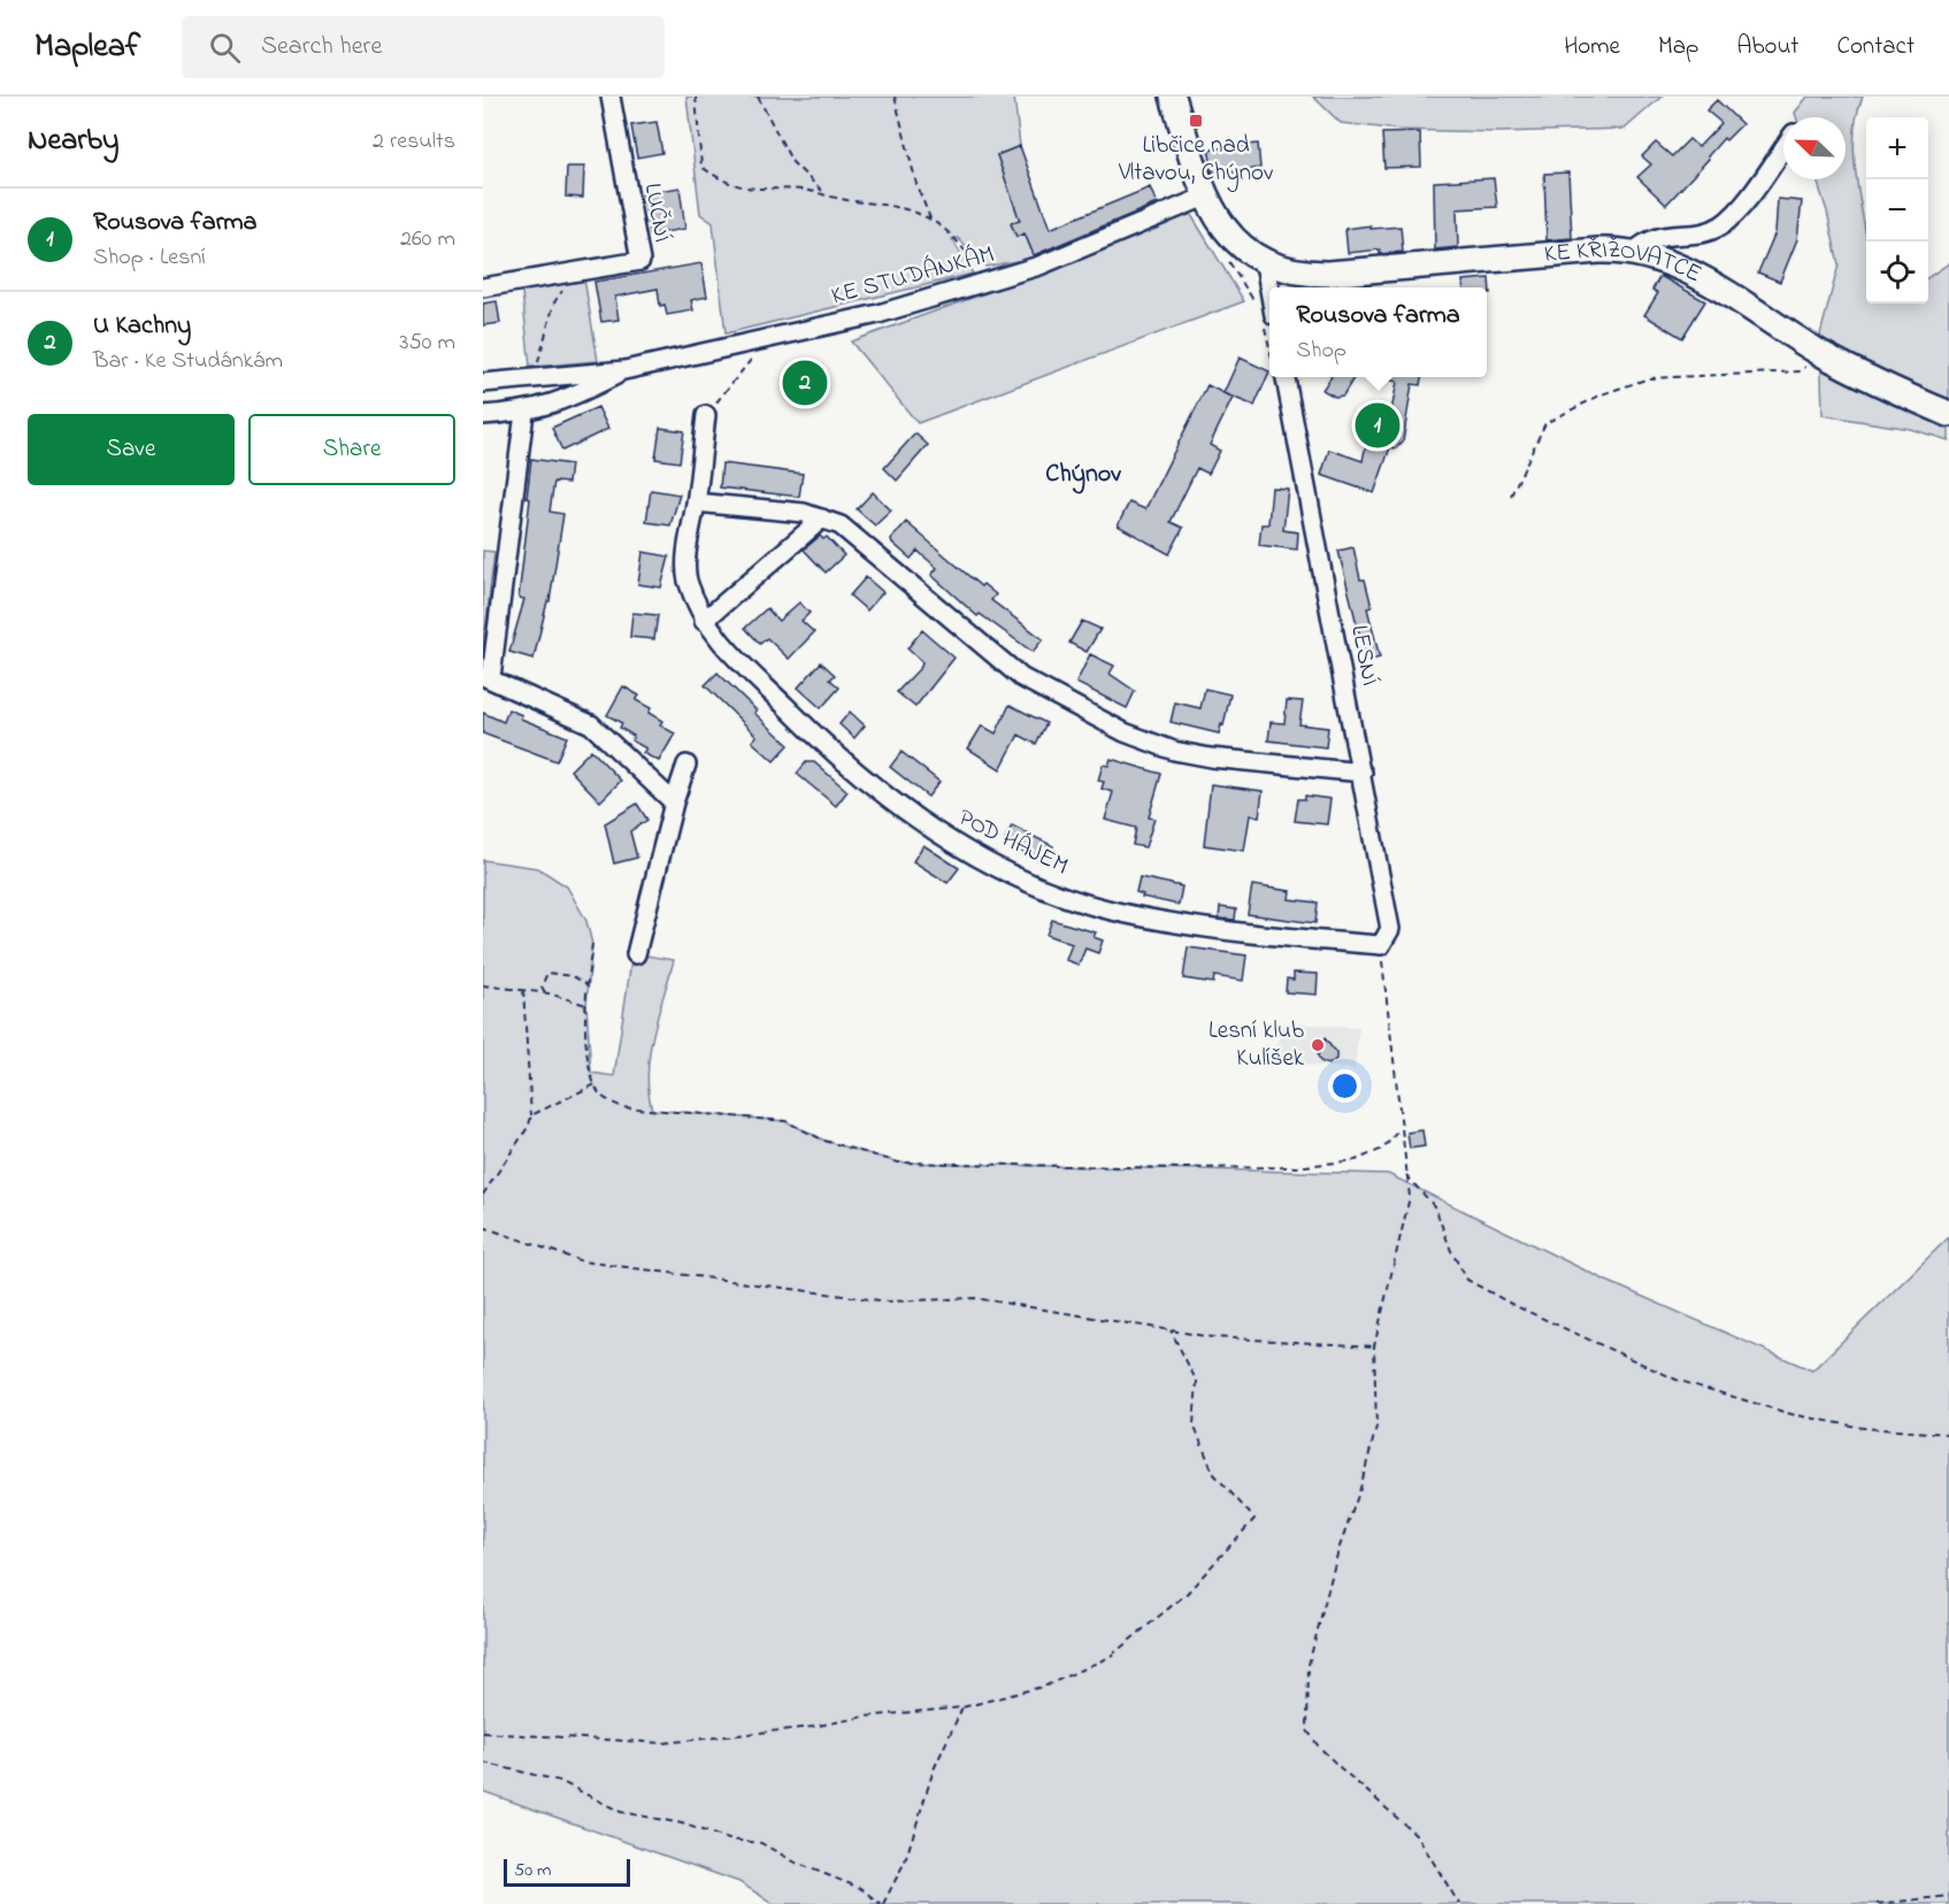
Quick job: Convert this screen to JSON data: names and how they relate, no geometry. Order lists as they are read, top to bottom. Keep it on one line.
{"streets":{"street":["LUČNÍ","KE KŘIŽOVATCE","KE STUDÁNKÁM","LESNÍ","POD HÁJEM"]},"crossings":[["LESNÍ","POD HÁJEM"]],"districts":["Chýnov"],"places":{"transit":["Libčice nad Vltavou, Chýnov"],"other":["Lesní klub Kulíšek"]},"scale_bar":"50 m","north":"top left","page":{"header":"Mapleaf","search":"Search here","nav":["Home","Map","About","Contact"],"heading":["Nearby","2 results"],"map_buttons":["+","−"],"list":[{"mark":"1","name":"Rousova farma","note":"Shop · Lesní","value":"260 m"},{"mark":"2","name":"U Kachny","note":"Bar · Ke Studánkám","value":"350 m"}],"popup":["Rousova farma","Shop"],"pins":["2","1"],"buttons":["Save","Share"],"scale":"50 m"}}
